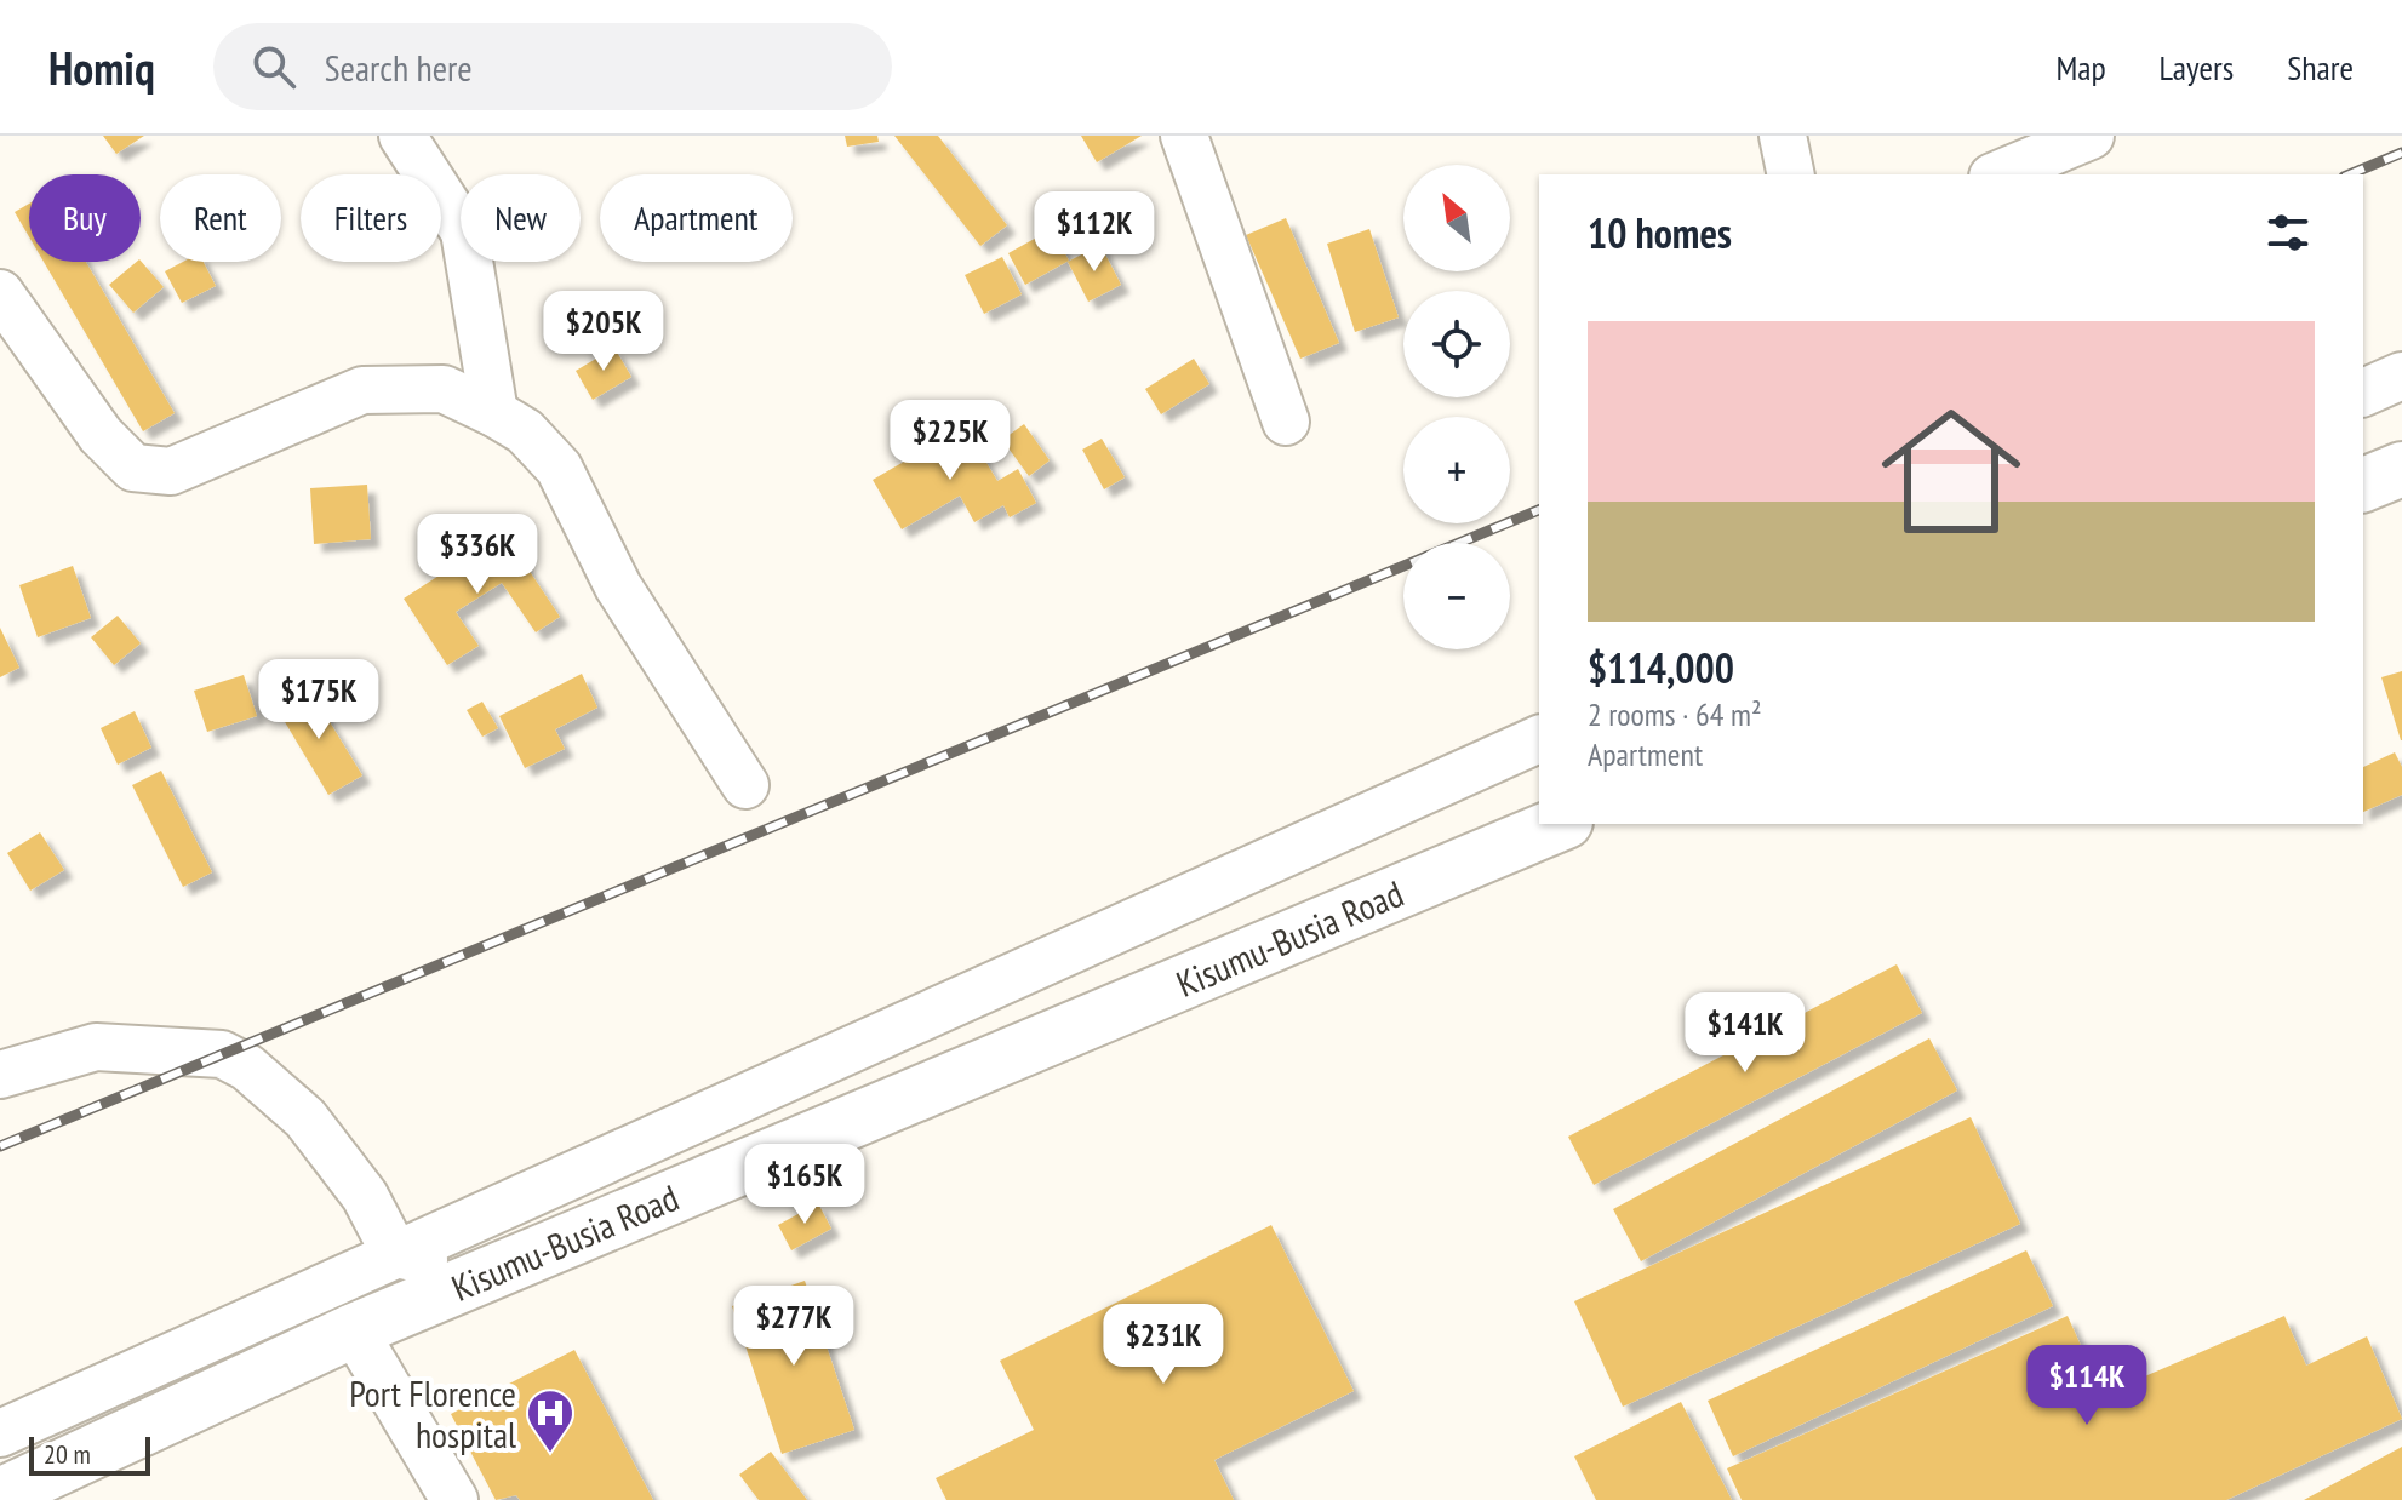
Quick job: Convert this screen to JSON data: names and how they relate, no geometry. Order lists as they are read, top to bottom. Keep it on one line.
{"streets":{"highway":["Kisumu-Busia Road"]},"places":{"hospital":["Port Florence hospital"]},"scale_bar":"20 m","north":"top left","page":{"header":"Homiq","search":"Search here","nav":["Map","Layers","Share"],"map_buttons":["+","−"],"chip":["Buy","Rent","Filters","New","Apartment"],"heading":"10 homes","price":["$112K","$205K","$225K","$336K","$175K","$141K","$165K","$277K","$231K","$114K"],"list":[{"name":"$114,000","note":"2 rooms · 64 m² · Apartment"}],"scale":"20 m"}}
